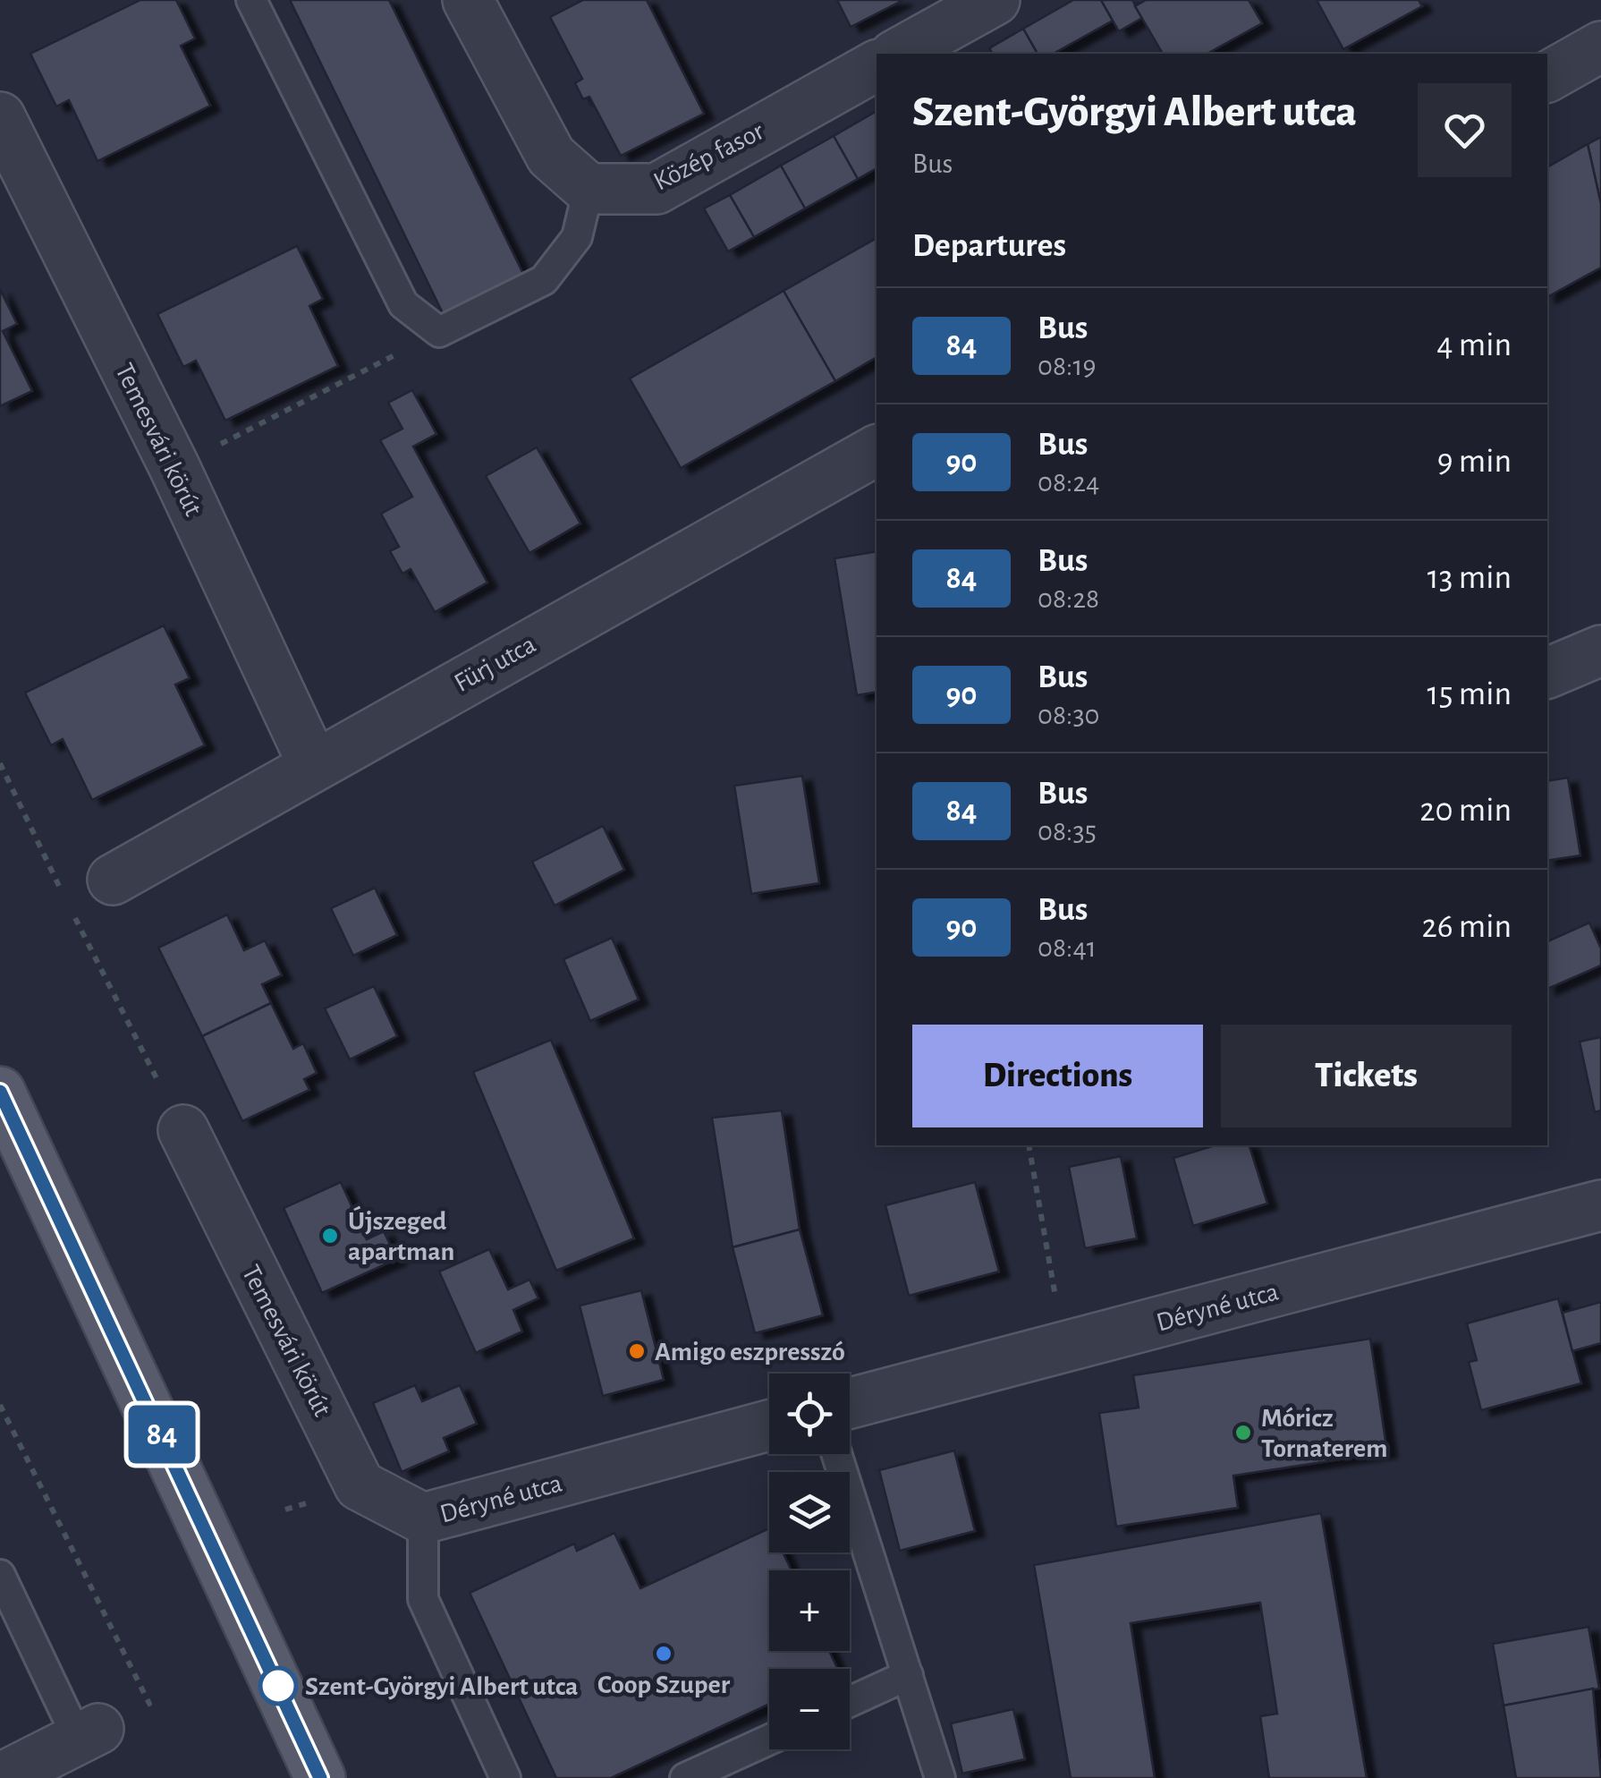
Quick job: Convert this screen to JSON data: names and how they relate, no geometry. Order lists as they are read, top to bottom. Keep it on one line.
{"streets":{"street":["Közép fasor","Temesvári körút","Fürj utca","Déryné utca"]},"crossings":[["Temesvári körút","Fürj utca"],["Temesvári körút","Déryné utca"]],"places":["Újszeged apartman","Amigo eszpresszó","Móricz Tornaterem","Coop Szuper","Szent-Györgyi Albert utca"],"lines":["bus line 84"],"page":{"on_map":"84","heading":[["Szent-Györgyi Albert utca","Bus"],"Departures"],"list":[{"mark":"84","name":"Bus","note":"08:19","value":"4 min"},{"mark":"90","name":"Bus","note":"08:24","value":"9 min"},{"mark":"84","name":"Bus","note":"08:28","value":"13 min"},{"mark":"90","name":"Bus","note":"08:30","value":"15 min"},{"mark":"84","name":"Bus","note":"08:35","value":"20 min"},{"mark":"90","name":"Bus","note":"08:41","value":"26 min"}],"buttons":["Directions","Tickets"],"map_buttons":["+","−"]}}
